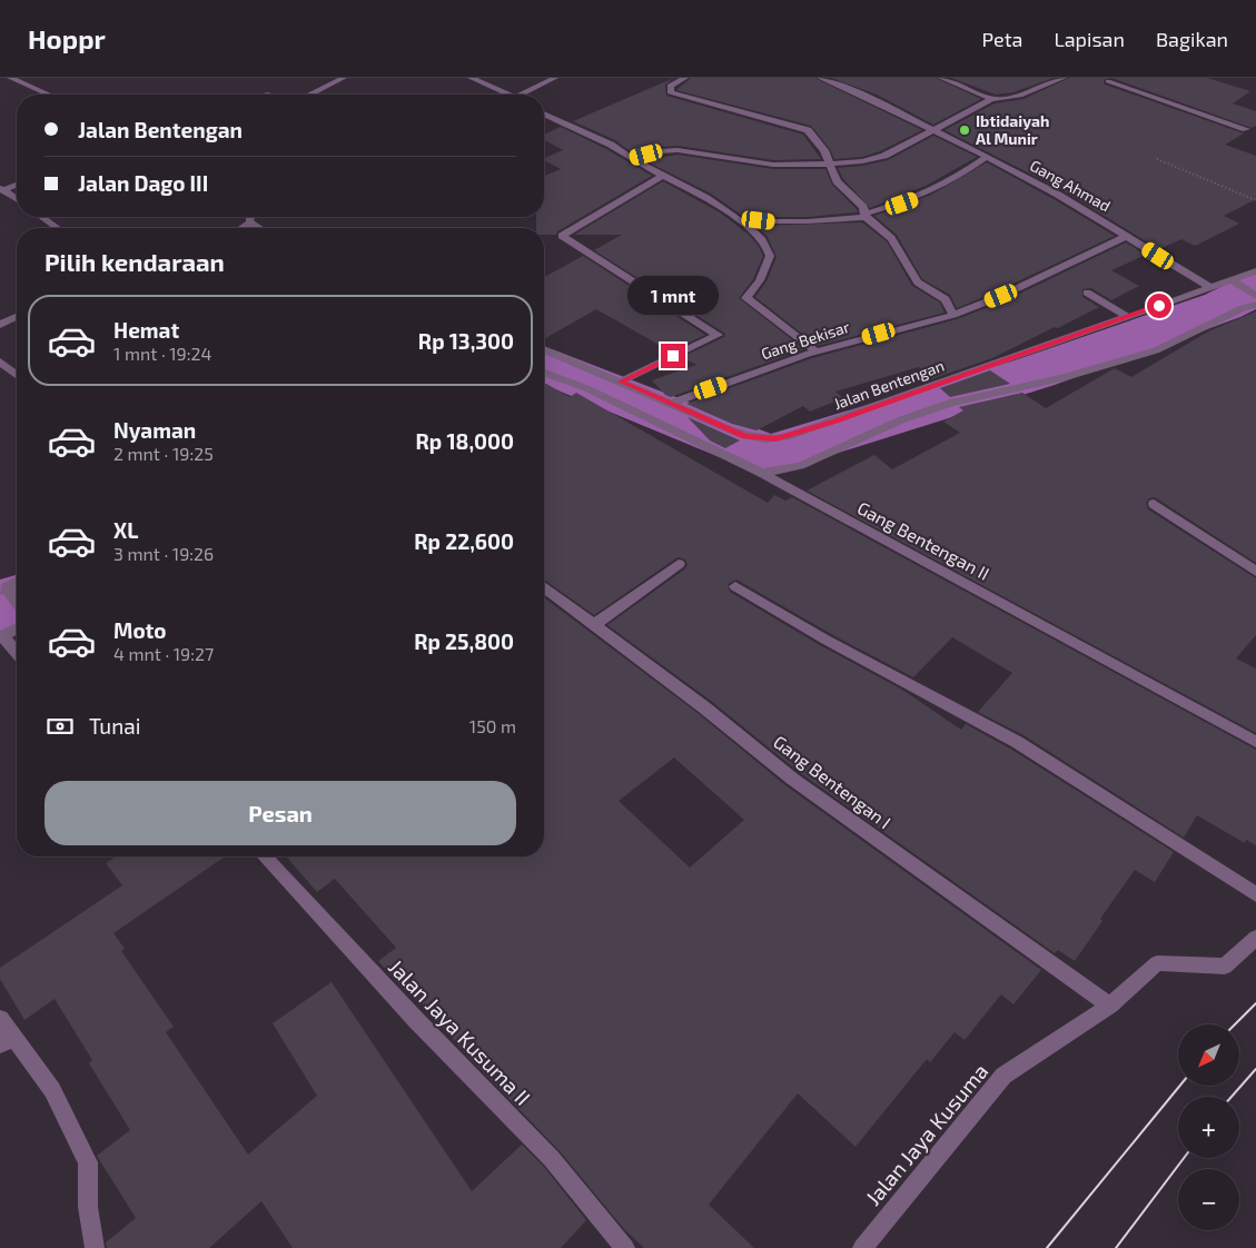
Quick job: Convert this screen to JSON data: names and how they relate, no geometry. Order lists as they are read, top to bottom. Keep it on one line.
{"streets":{"street":["Gang Ahmad","Gang Bekisar","Jalan Bentengan","Gang Bentengan II","Gang Bentengan I","Jalan Jaya Kusuma II","Jalan Jaya Kusuma"]},"crossings":[["Gang Ahmad","Gang Bekisar"],["Gang Ahmad","Jalan Bentengan"],["Gang Bekisar","Jalan Bentengan"],["Gang Bentengan I","Jalan Jaya Kusuma"]],"places":["Ibtidaiyah Al Munir"],"north":"bottom left","page":{"header":"Hoppr","nav":["Peta","Lapisan","Bagikan"],"banner":["Jalan Bentengan","Jalan Dago III"],"heading":"Pilih kendaraan","bubble":"1 mnt","list":[{"name":"Hemat","note":"1 mnt · 19:24","value":"Rp 13,300"},{"name":"Nyaman","note":"2 mnt · 19:25","value":"Rp 18,000"},{"name":"XL","note":"3 mnt · 19:26","value":"Rp 22,600"},{"name":"Moto","note":"4 mnt · 19:27","value":"Rp 25,800"}],"pay":["Tunai","150 m"],"buttons":"Pesan","map_buttons":["+","−"]}}
